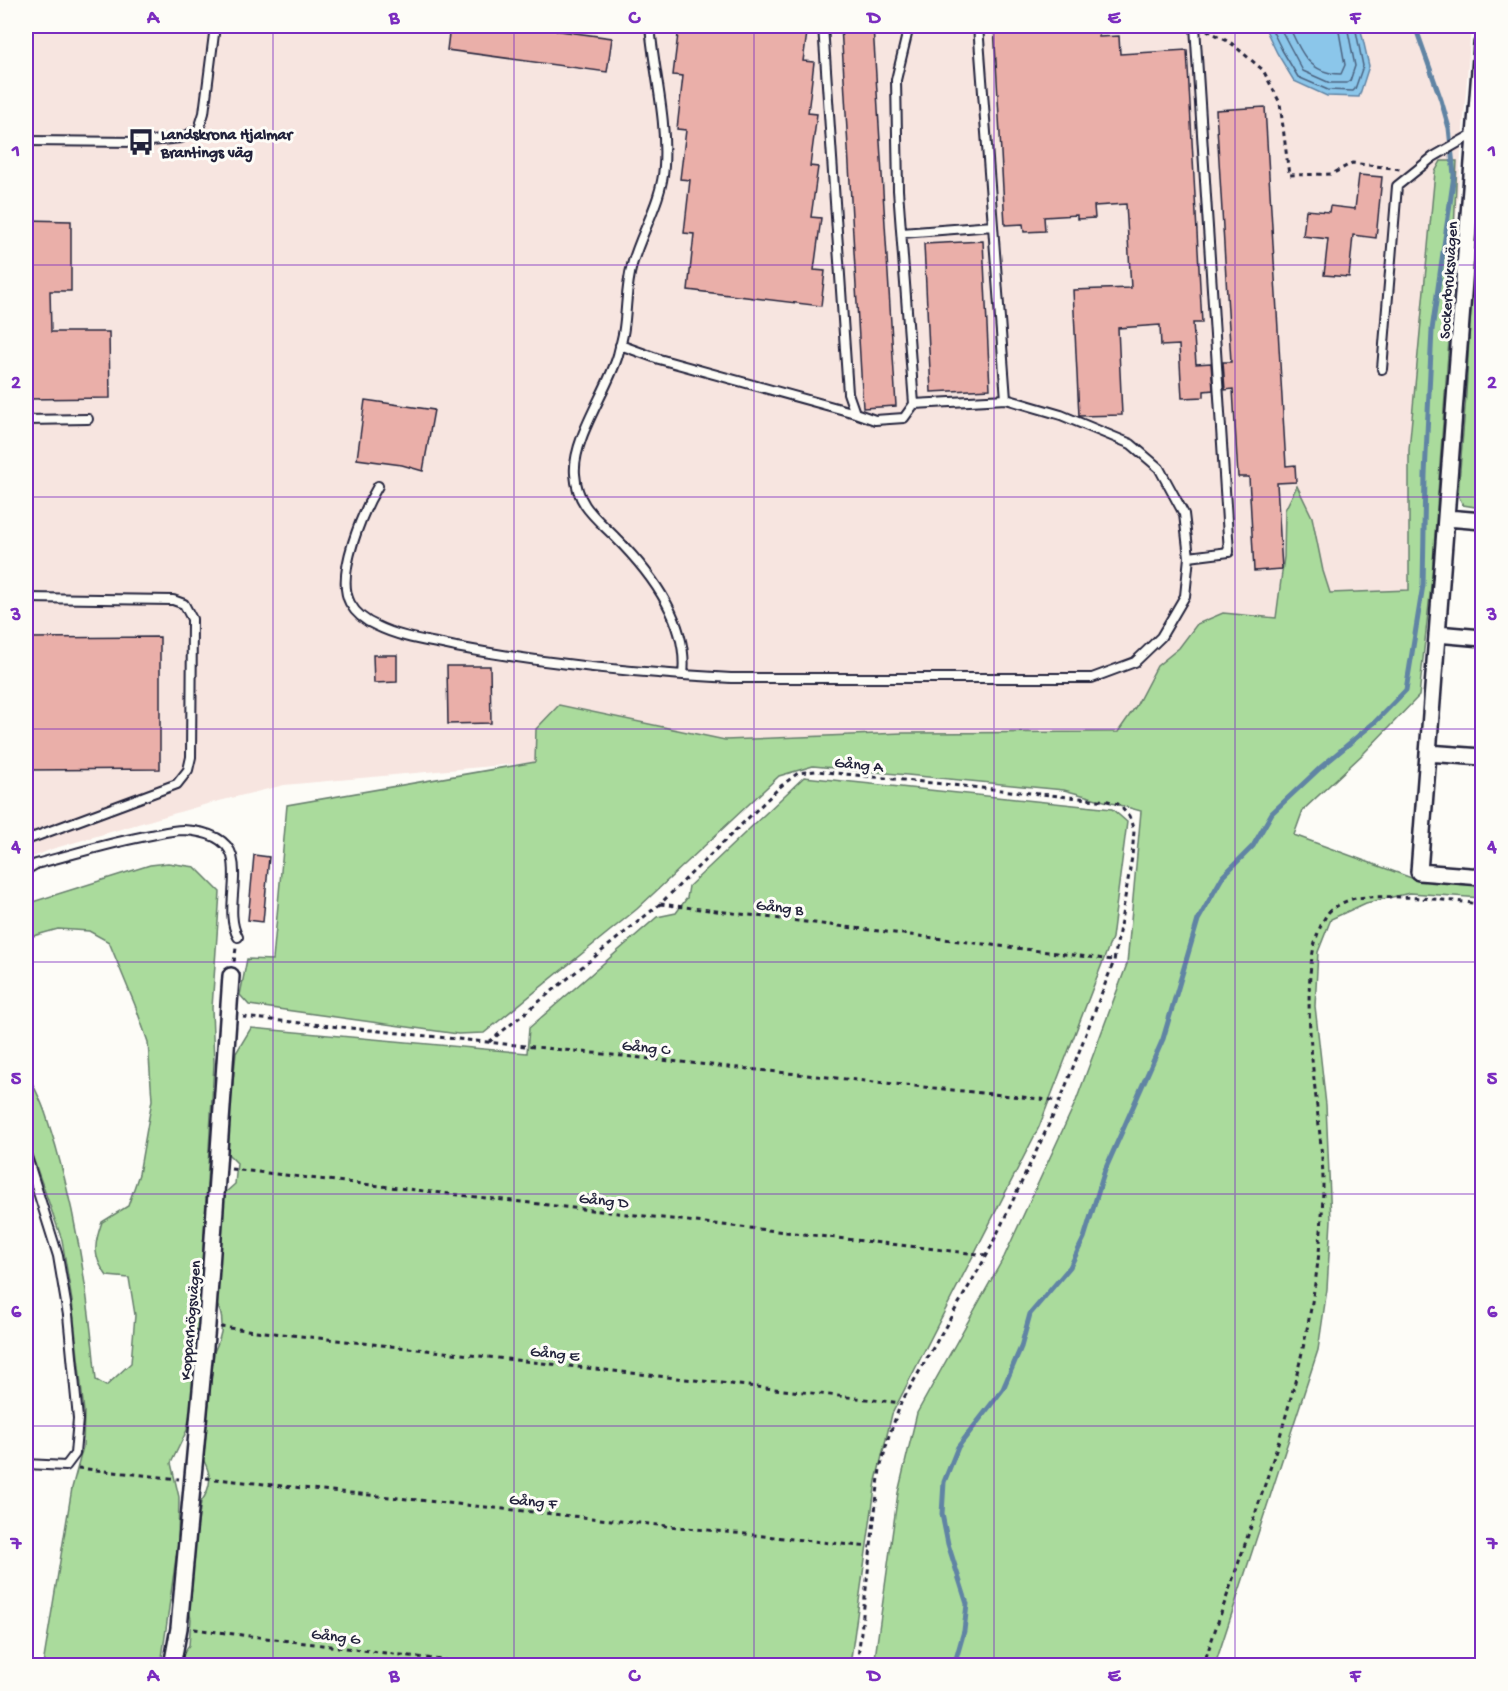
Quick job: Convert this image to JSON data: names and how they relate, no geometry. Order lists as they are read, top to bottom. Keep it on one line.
{"streets":{"street":["Sockerbruksvägen","Kopparhögsvägen"],"path":["Gång A","Gång B","Gång C","Gång D","Gång E","Gång F","Gång G"]},"crossings":[["Gång A","Gång B"],["Gång C","Kopparhögsvägen"],["Gång D","Kopparhögsvägen"],["Kopparhögsvägen","Gång E"],["Kopparhögsvägen","Gång F"],["Kopparhögsvägen","Gång G"]],"places":{"bus stop":["Landskrona Hjalmar Brantings väg"]},"grid":{"columns":["A","B","C","D","E","F"],"rows":["1","2","3","4","5","6","7"]}}
